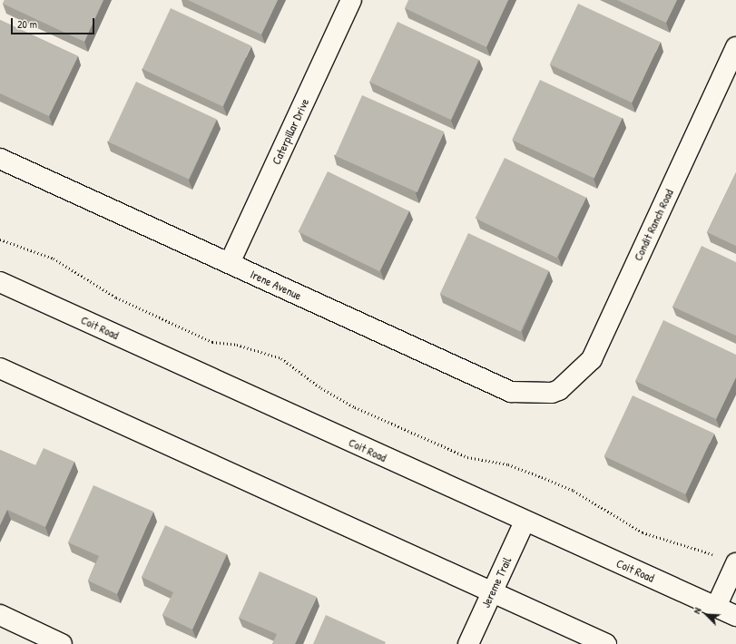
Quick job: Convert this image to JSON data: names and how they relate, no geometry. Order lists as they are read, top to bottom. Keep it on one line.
{"streets":{"street":["Caterpillar Drive","Condit Ranch Road","Irene Avenue","Coit Road","Jereme Trail"]},"crossings":[["Caterpillar Drive","Irene Avenue"],["Condit Ranch Road","Irene Avenue"],["Coit Road","Jereme Trail"]],"scale_bar":"20 m","north":"top left"}
